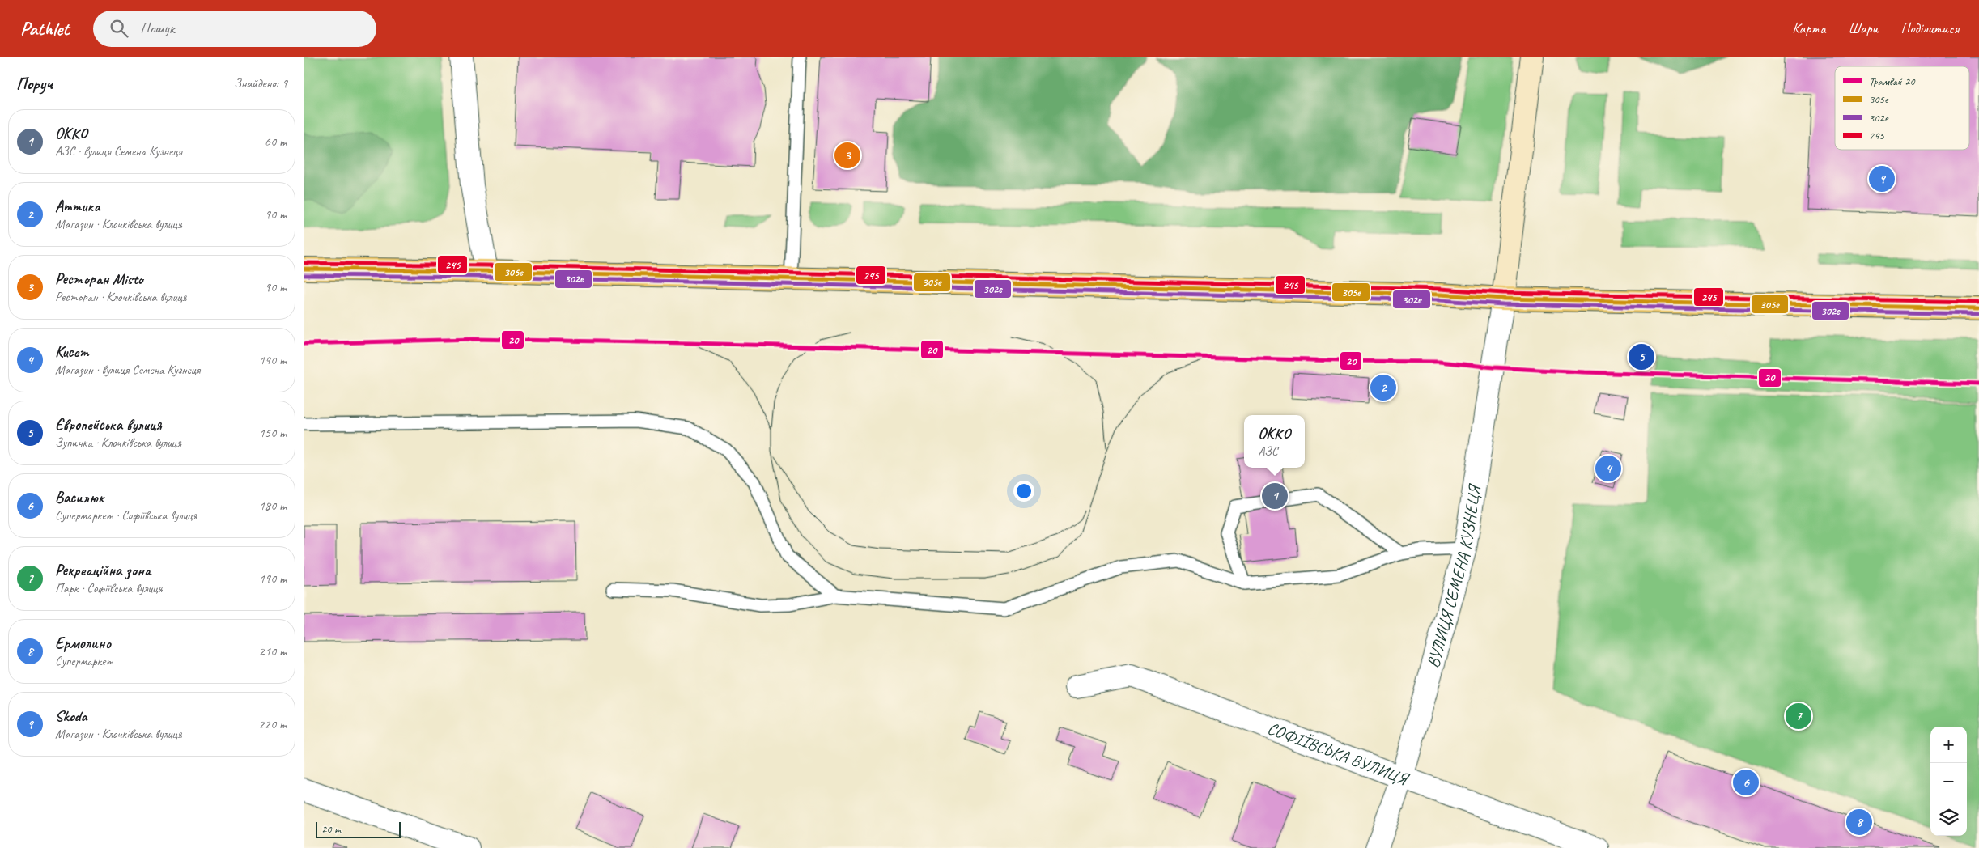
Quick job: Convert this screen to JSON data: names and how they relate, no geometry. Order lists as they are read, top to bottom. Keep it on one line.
{"streets":{"street":["ВУЛИЦЯ СЕМЕНА КУЗНЕЦЯ","СОФІЇВСЬКА ВУЛИЦЯ"]},"crossings":[["ВУЛИЦЯ СЕМЕНА КУЗНЕЦЯ","СОФІЇВСЬКА ВУЛИЦЯ"]],"lines":["transit line 245","transit line 305e","transit line 302е","tram line 20"],"legend":["Трамвай 20","305e","302е","245"],"scale_bar":"20 m","page":{"header":"Pathlet","search":"Пошук","nav":["Карта","Шари","Поділитися"],"heading":["Поруч","Знайдено: 9"],"list":[{"mark":"1","name":"ОККО","note":"АЗС · вулиця Семена Кузнеця","value":"60 m"},{"mark":"2","name":"Аттика","note":"Магазин · Клочківська вулиця","value":"90 m"},{"mark":"3","name":"Ресторан Misto","note":"Ресторан · Клочківська вулиця","value":"90 m"},{"mark":"4","name":"Кисет","note":"Магазин · вулиця Семена Кузнеця","value":"140 m"},{"mark":"5","name":"Європейська вулиця","note":"Зупинка · Клочківська вулиця","value":"150 m"},{"mark":"6","name":"Василюк","note":"Супермаркет · Софіївська вулиця","value":"180 m"},{"mark":"7","name":"Рекреаційна зона","note":"Парк · Софіївська вулиця","value":"190 m"},{"mark":"8","name":"Ермолино","note":"Супермаркет","value":"210 m"},{"mark":"9","name":"Skoda","note":"Магазин · Клочківська вулиця","value":"220 m"}],"pins":["3","9","5","2","4","1","7","6","8"],"popup":["ОККО","АЗС"],"map_buttons":["+","−"],"scale":"20 m"}}
